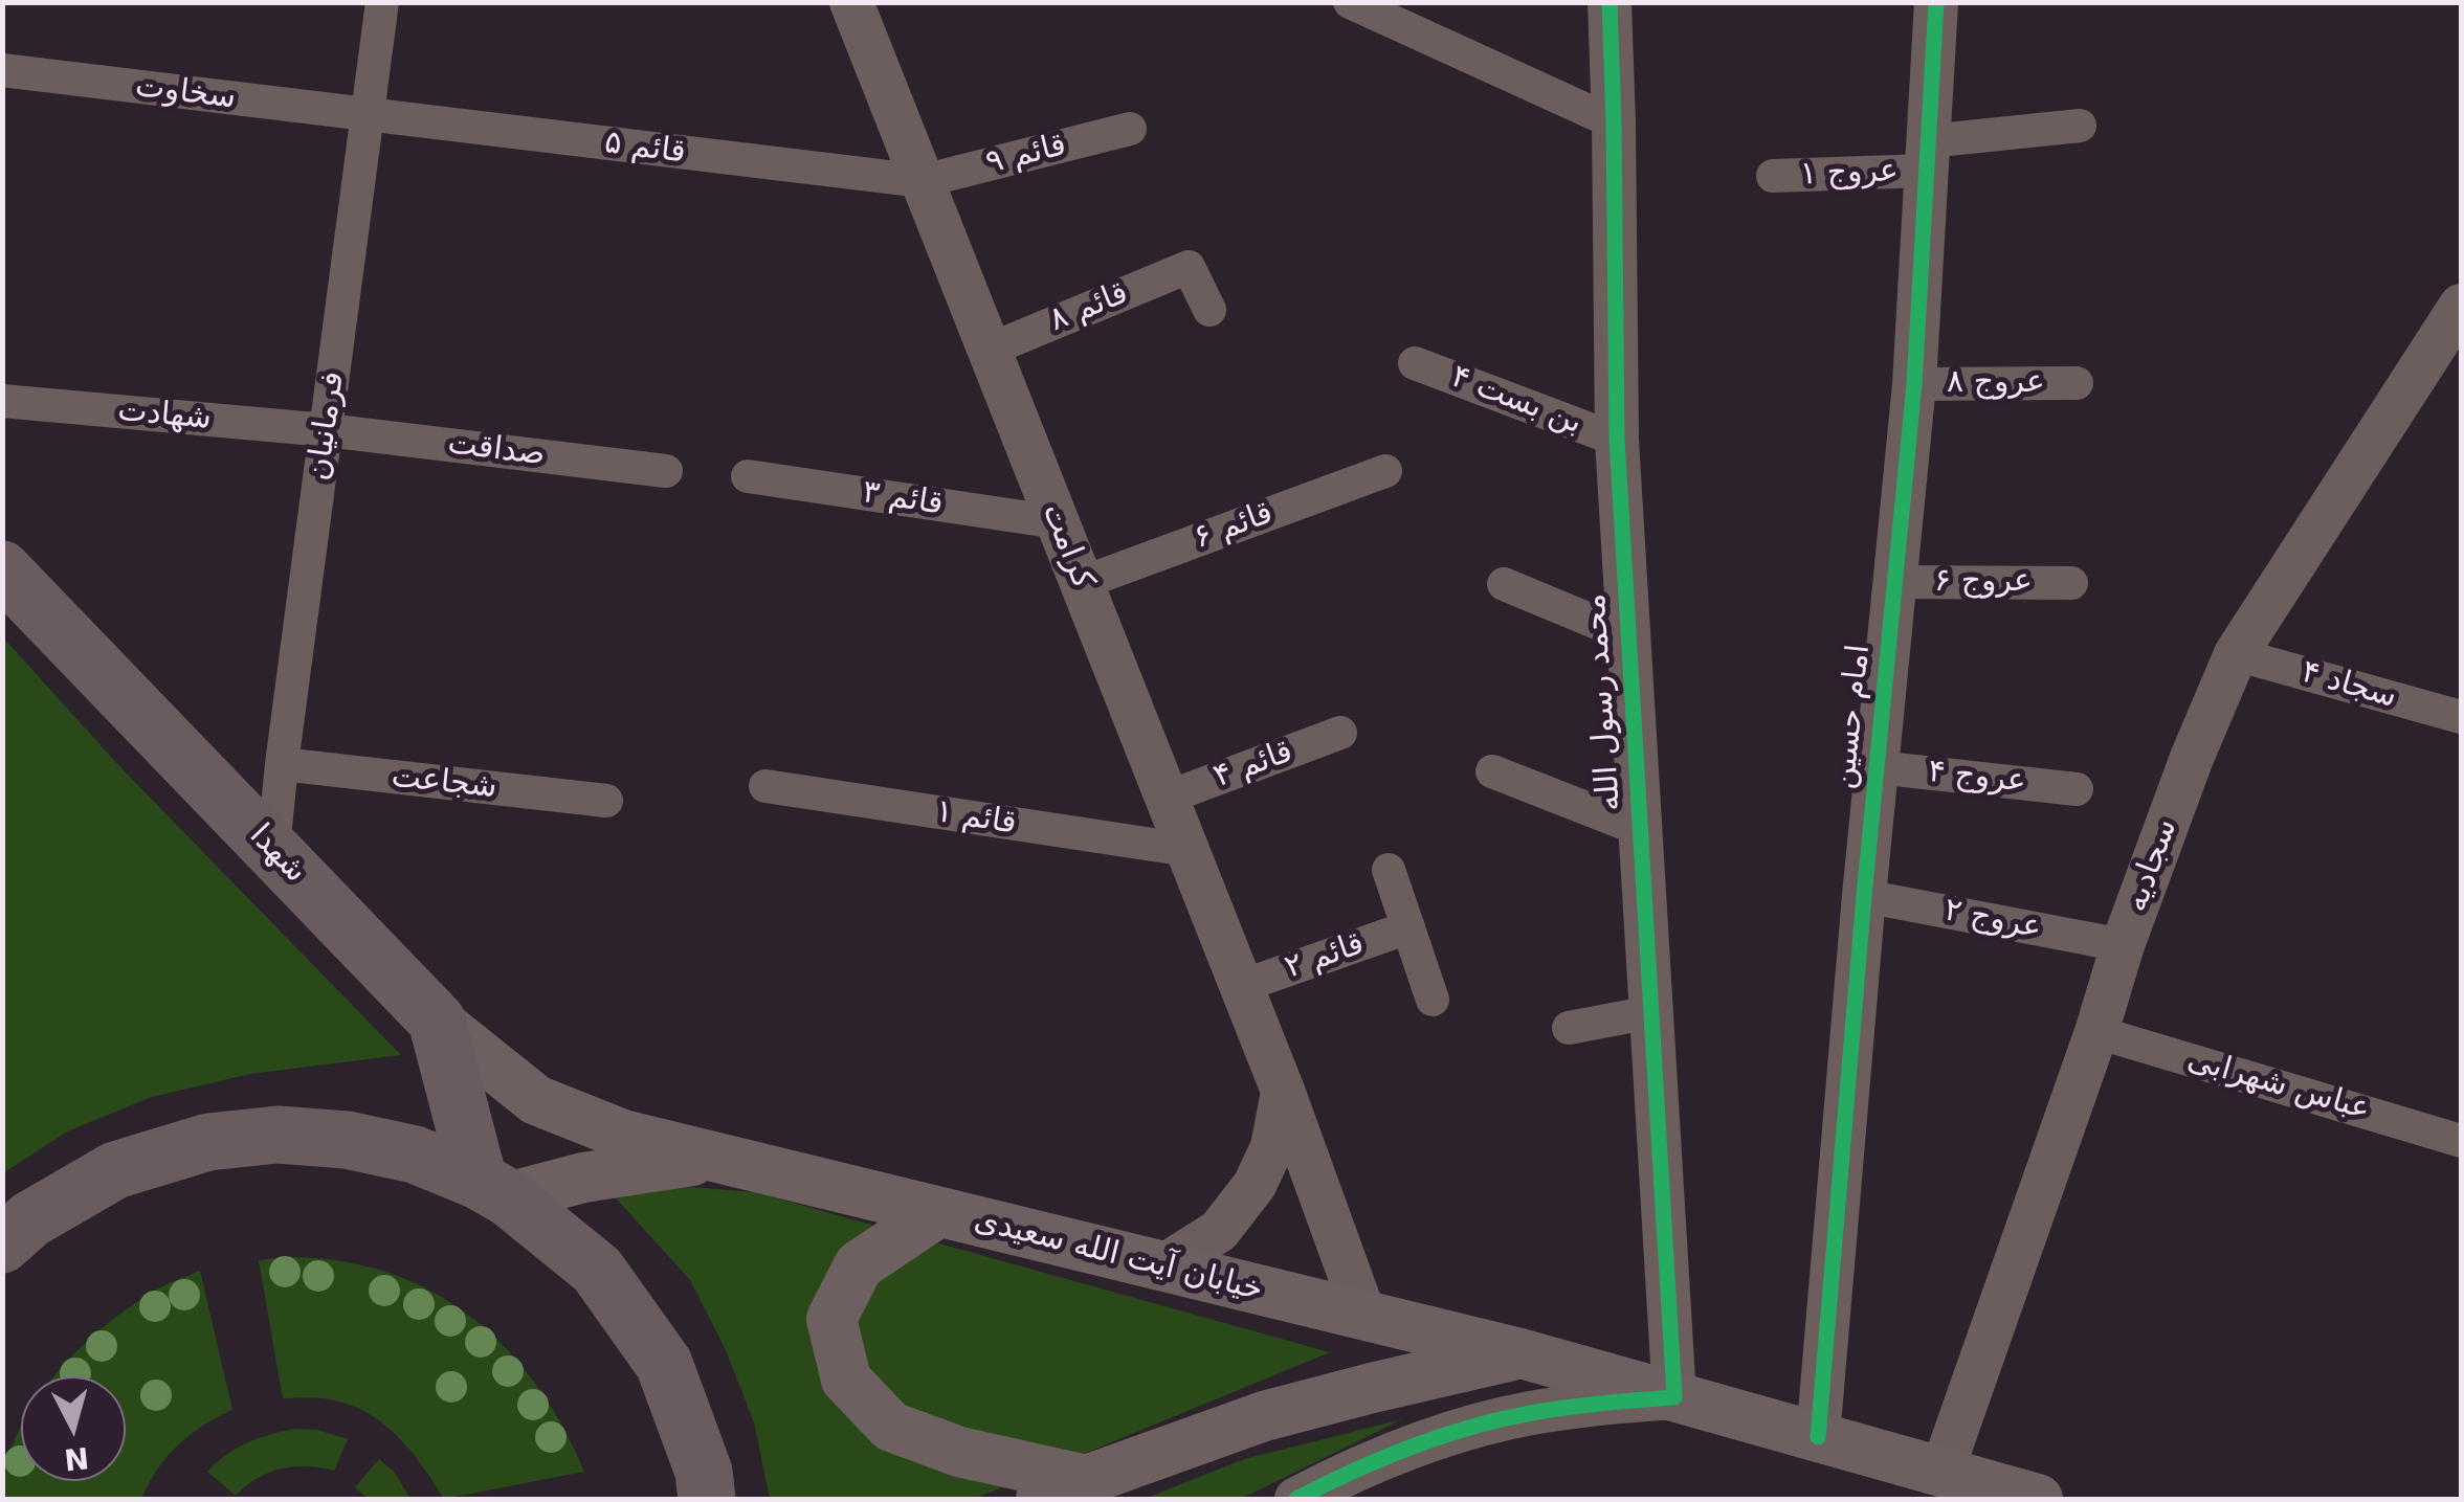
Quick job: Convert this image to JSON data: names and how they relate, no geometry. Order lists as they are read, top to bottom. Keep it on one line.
{"streets":{"highway":["شهدا"],"main road":["خیابان آیت الله سعیدی"],"street":["سخاوت","قائم ۵","قائم ۹","عروج ۱","قائم ۸","عروج ۸","بن بست ۴","شهادت","فرمانیان","صداقت","قائم ۳","قائم ۶","کرامت","عروج ۶","سجاد ۴","محمد رسول الله","امام حسین","قائم ۴","عروج ۴","شجاعت","قائم ۱","سجادیه","عروج ۲","قائم ۲","عباس شهرابی"]},"crossings":[["سخاوت","قائم ۵"],["سخاوت","فرمانیان"],["قائم ۵","قائم ۹"],["قائم ۵","فرمانیان"],["قائم ۵","کرامت"],["قائم ۹","کرامت"],["عروج ۱","امام حسین"],["قائم ۸","کرامت"],["عروج ۸","امام حسین"],["بن بست ۴","محمد رسول الله"],["شهادت","فرمانیان"],["شهادت","صداقت"],["فرمانیان","صداقت"],["فرمانیان","شجاعت"],["فرمانیان","شهدا"],["قائم ۳","کرامت"],["قائم ۶","کرامت"],["کرامت","قائم ۴"],["کرامت","قائم ۱"],["کرامت","قائم ۲"],["کرامت","خیابان آیت الله سعیدی"],["عروج ۶","امام حسین"],["سجاد ۴","سجادیه"],["محمد رسول الله","خیابان آیت الله سعیدی"],["امام حسین","عروج ۴"],["امام حسین","عروج ۲"],["امام حسین","خیابان آیت الله سعیدی"],["شهدا","خیابان آیت الله سعیدی"],["سجادیه","عروج ۲"],["سجادیه","عباس شهرابی"],["سجادیه","خیابان آیت الله سعیدی"]],"north":"bottom"}
